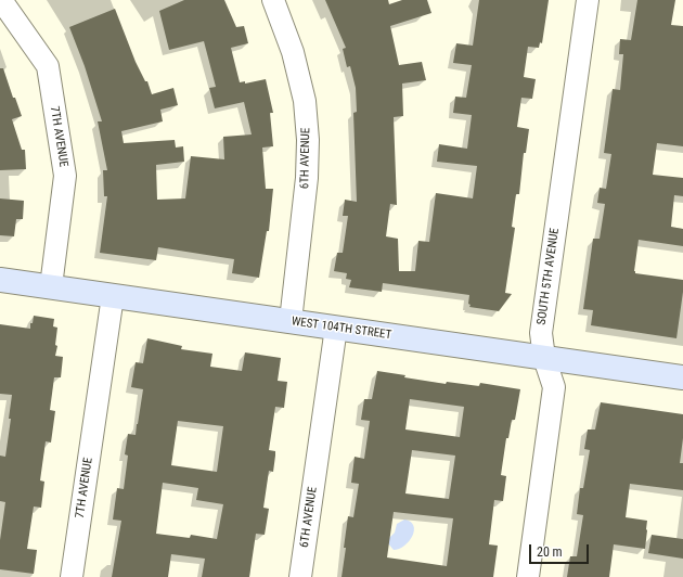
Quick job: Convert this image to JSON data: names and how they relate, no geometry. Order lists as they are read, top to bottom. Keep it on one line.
{"streets":{"street":["7TH AVENUE","6TH AVENUE","SOUTH 5TH AVENUE","WEST 104TH STREET"]},"crossings":[["7TH AVENUE","WEST 104TH STREET"],["6TH AVENUE","WEST 104TH STREET"],["SOUTH 5TH AVENUE","WEST 104TH STREET"]],"scale_bar":"20 m"}
